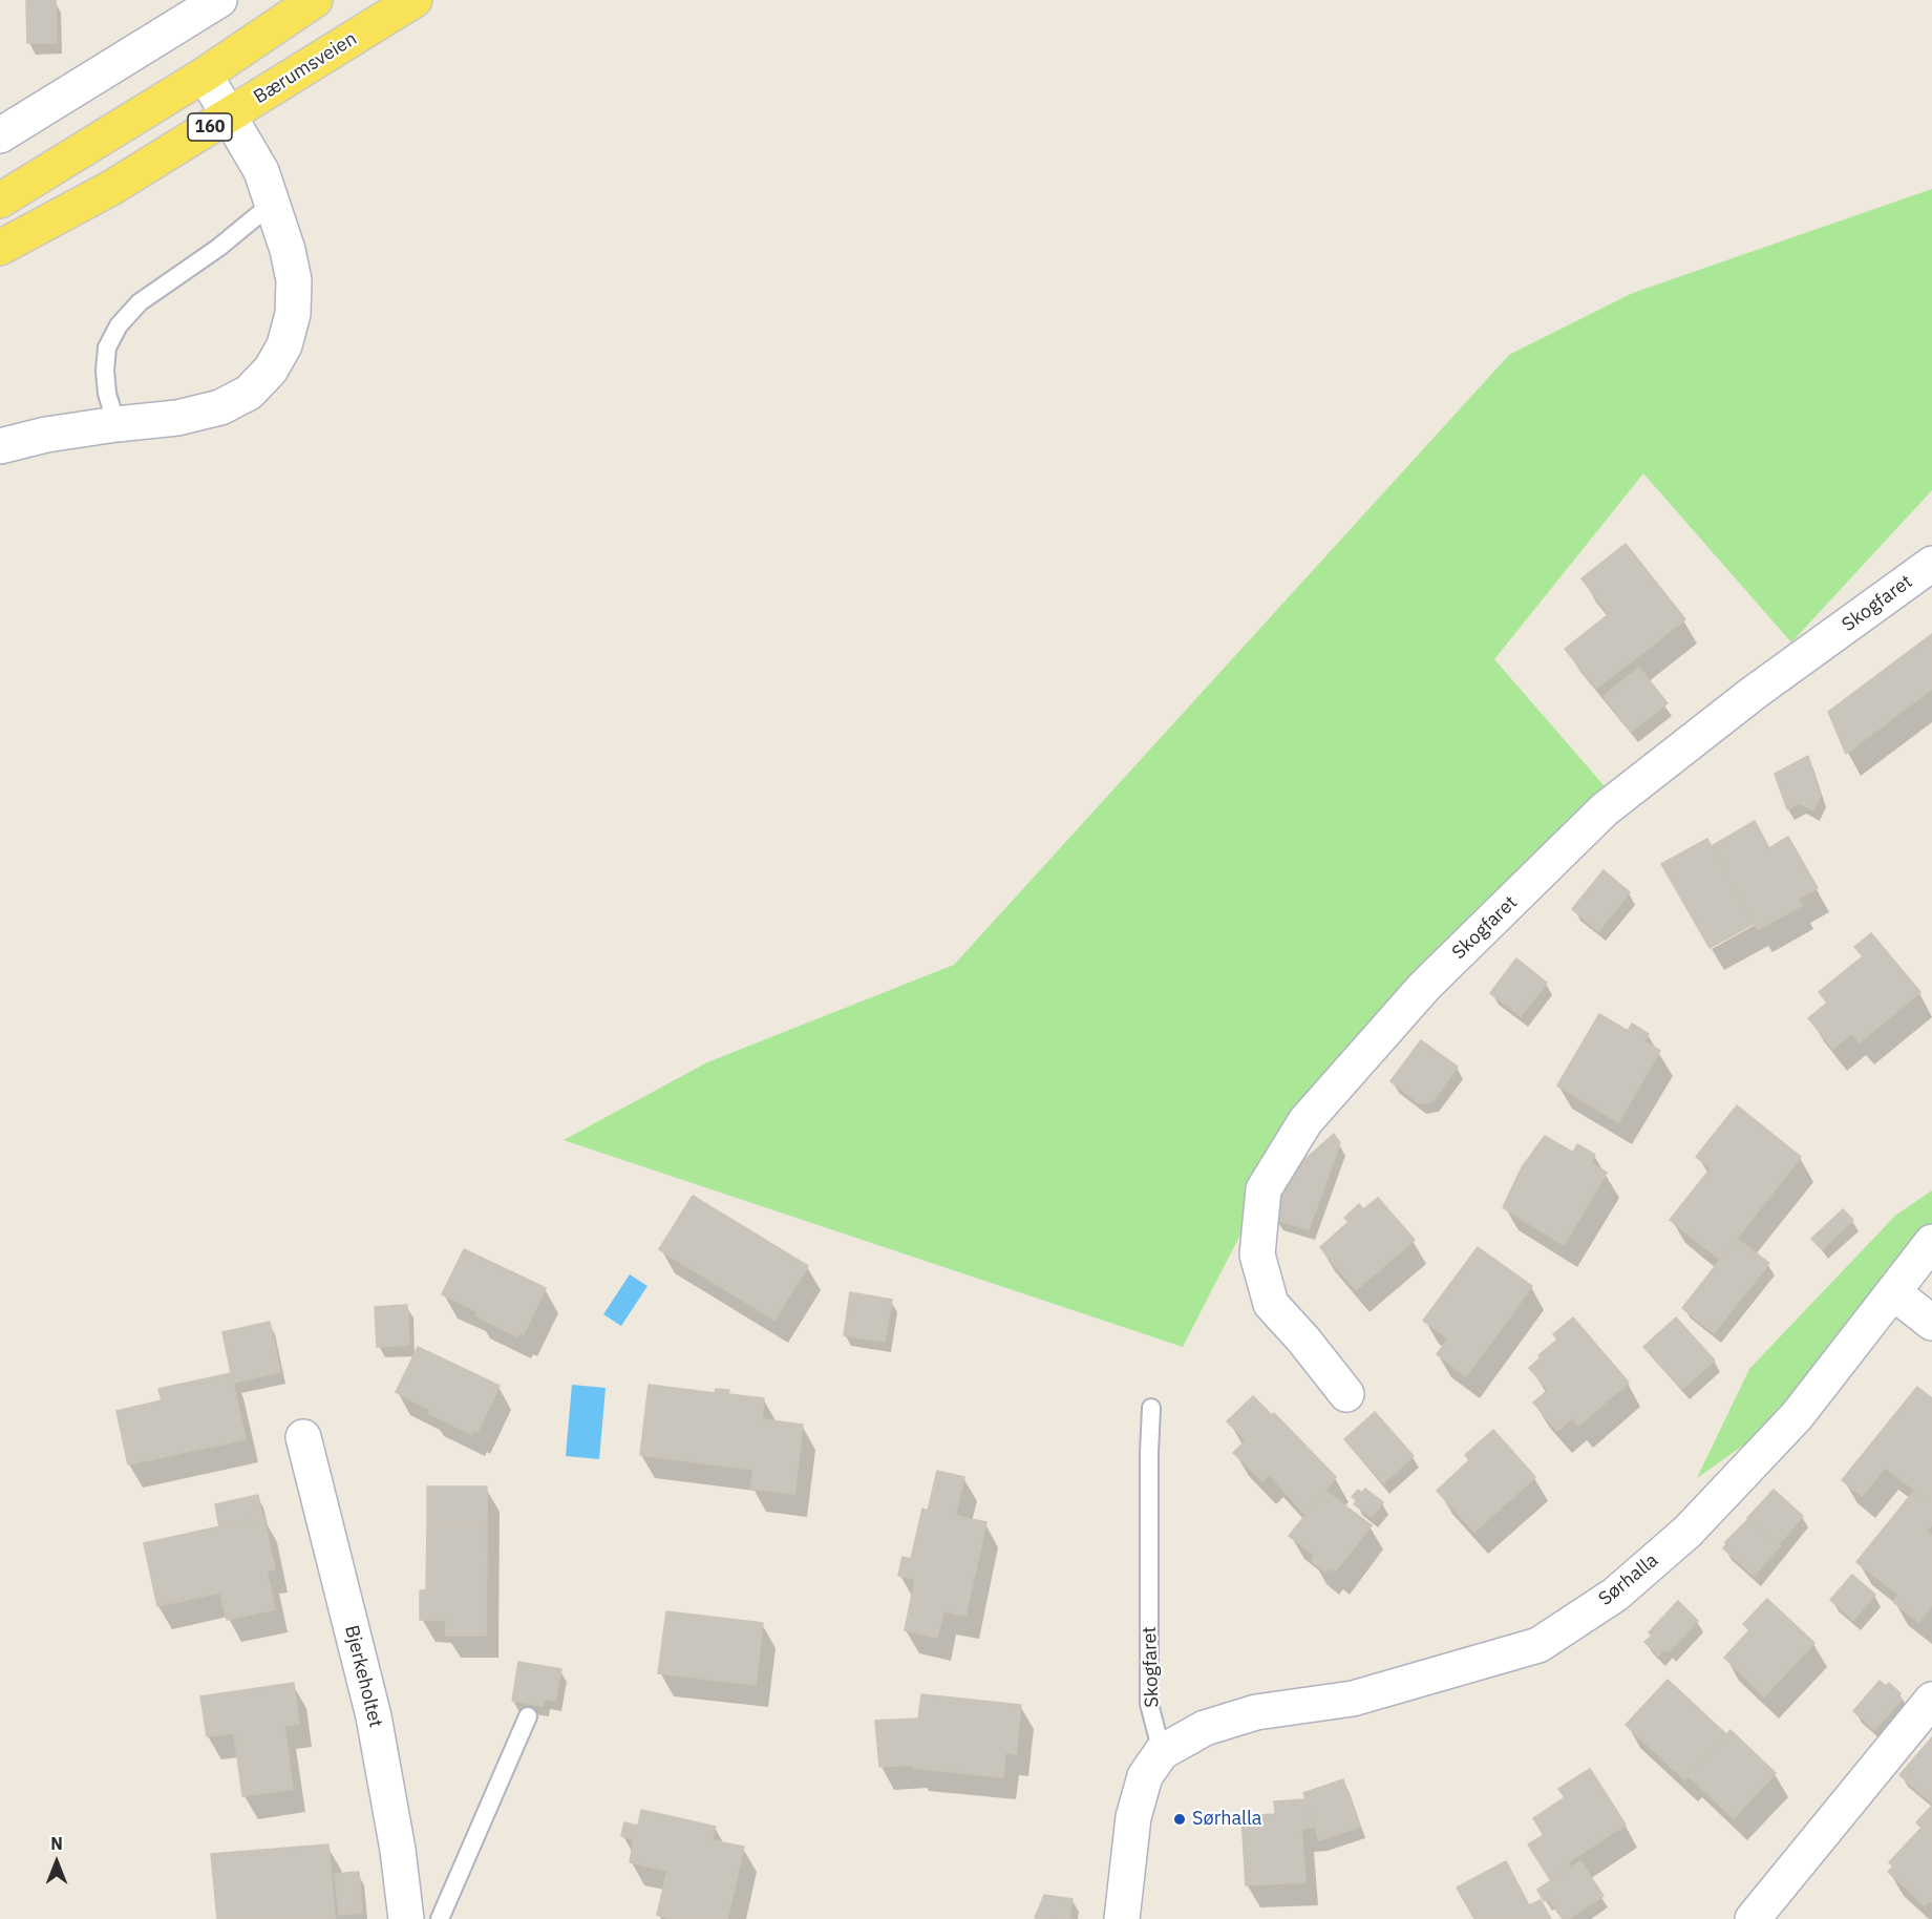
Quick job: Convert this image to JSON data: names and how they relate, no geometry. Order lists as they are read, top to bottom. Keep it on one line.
{"streets":{"main road":["Bærumsveien","160"],"street":["Skogfaret","Sørhalla","Bjerkeholtet"]},"crossings":[["Skogfaret","Sørhalla"]],"places":["Sørhalla"],"north":"top"}
